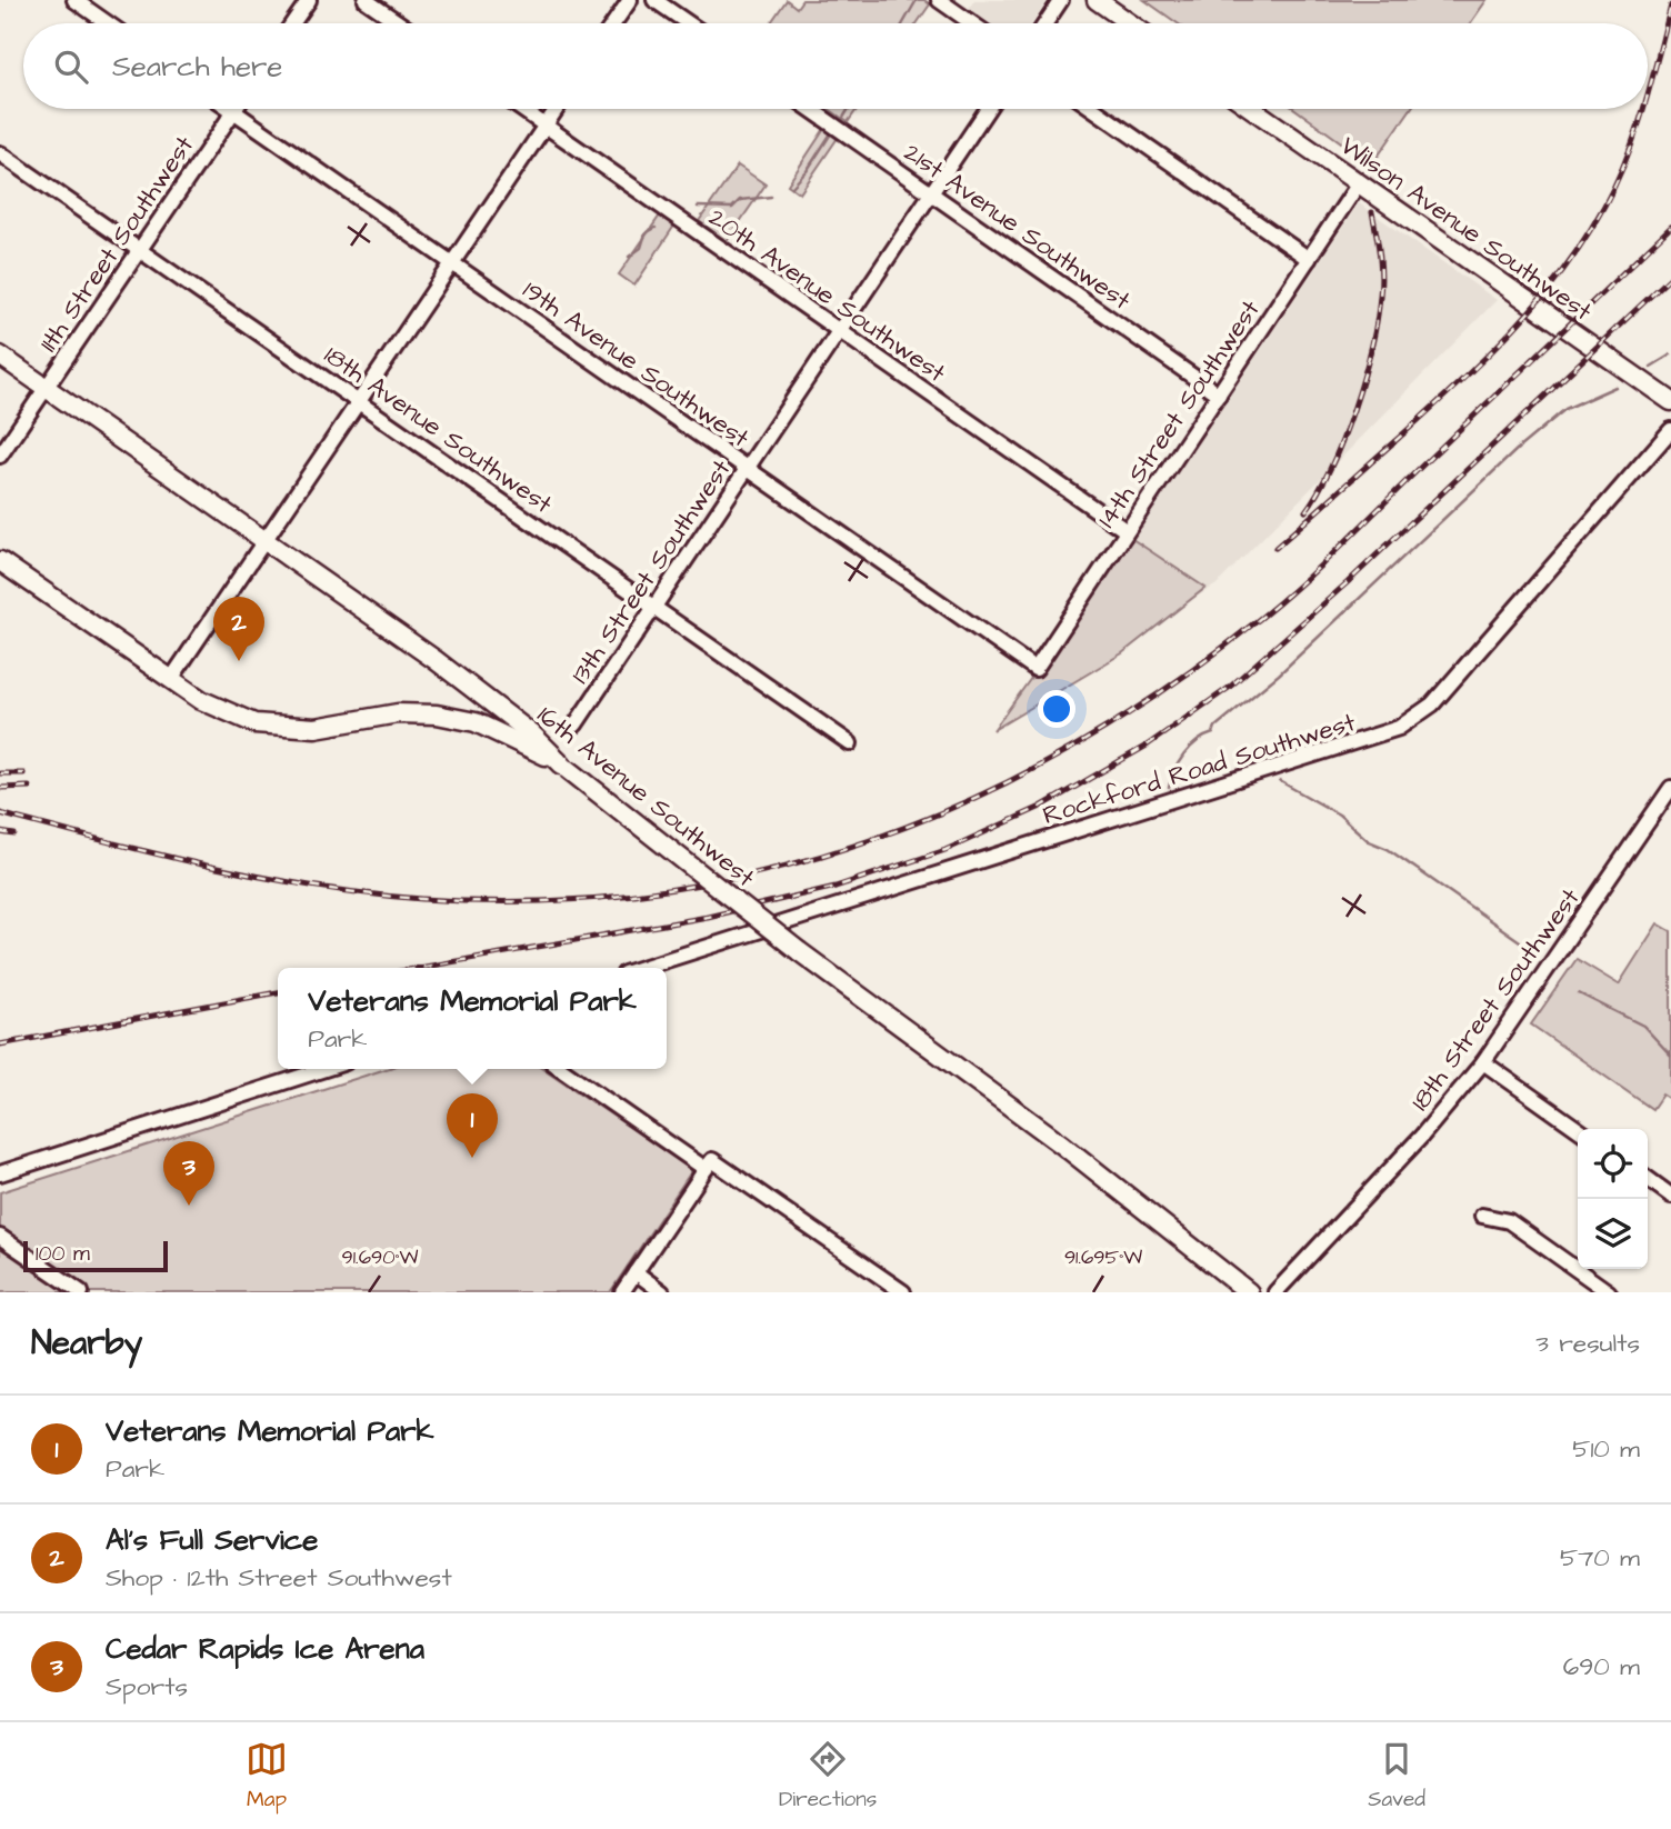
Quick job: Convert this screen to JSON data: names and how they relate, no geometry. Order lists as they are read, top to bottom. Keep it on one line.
{"streets":{"main road":["Wilson Avenue Southwest","16th Avenue Southwest"],"street":["21st Avenue Southwest","11th Street Southwest","20th Avenue Southwest","19th Avenue Southwest","14th Street Southwest","18th Avenue Southwest","13th Street Southwest","Rockford Road Southwest","18th Street Southwest"]},"crossings":[["21st Avenue Southwest","14th Street Southwest"],["21st Avenue Southwest","13th Street Southwest"],["Wilson Avenue Southwest","14th Street Southwest"],["11th Street Southwest","19th Avenue Southwest"],["11th Street Southwest","18th Avenue Southwest"],["11th Street Southwest","16th Avenue Southwest"],["20th Avenue Southwest","14th Street Southwest"],["20th Avenue Southwest","13th Street Southwest"],["19th Avenue Southwest","14th Street Southwest"],["19th Avenue Southwest","13th Street Southwest"],["18th Avenue Southwest","13th Street Southwest"]],"scale_bar":"100 m","page":{"search":"Search here","pins":["2","1","3"],"popup":["Veterans Memorial Park","Park"],"scale":"100 m","heading":["Nearby","3 results"],"list":[{"mark":"1","name":"Veterans Memorial Park","note":"Park","value":"510 m"},{"mark":"2","name":"Al's Full Service","note":"Shop · 12th Street Southwest","value":"570 m"},{"mark":"3","name":"Cedar Rapids Ice Arena","note":"Sports","value":"690 m"}],"nav":["Map","Directions","Saved"]},"coordinates":["91.690°W","91.695°W"]}
